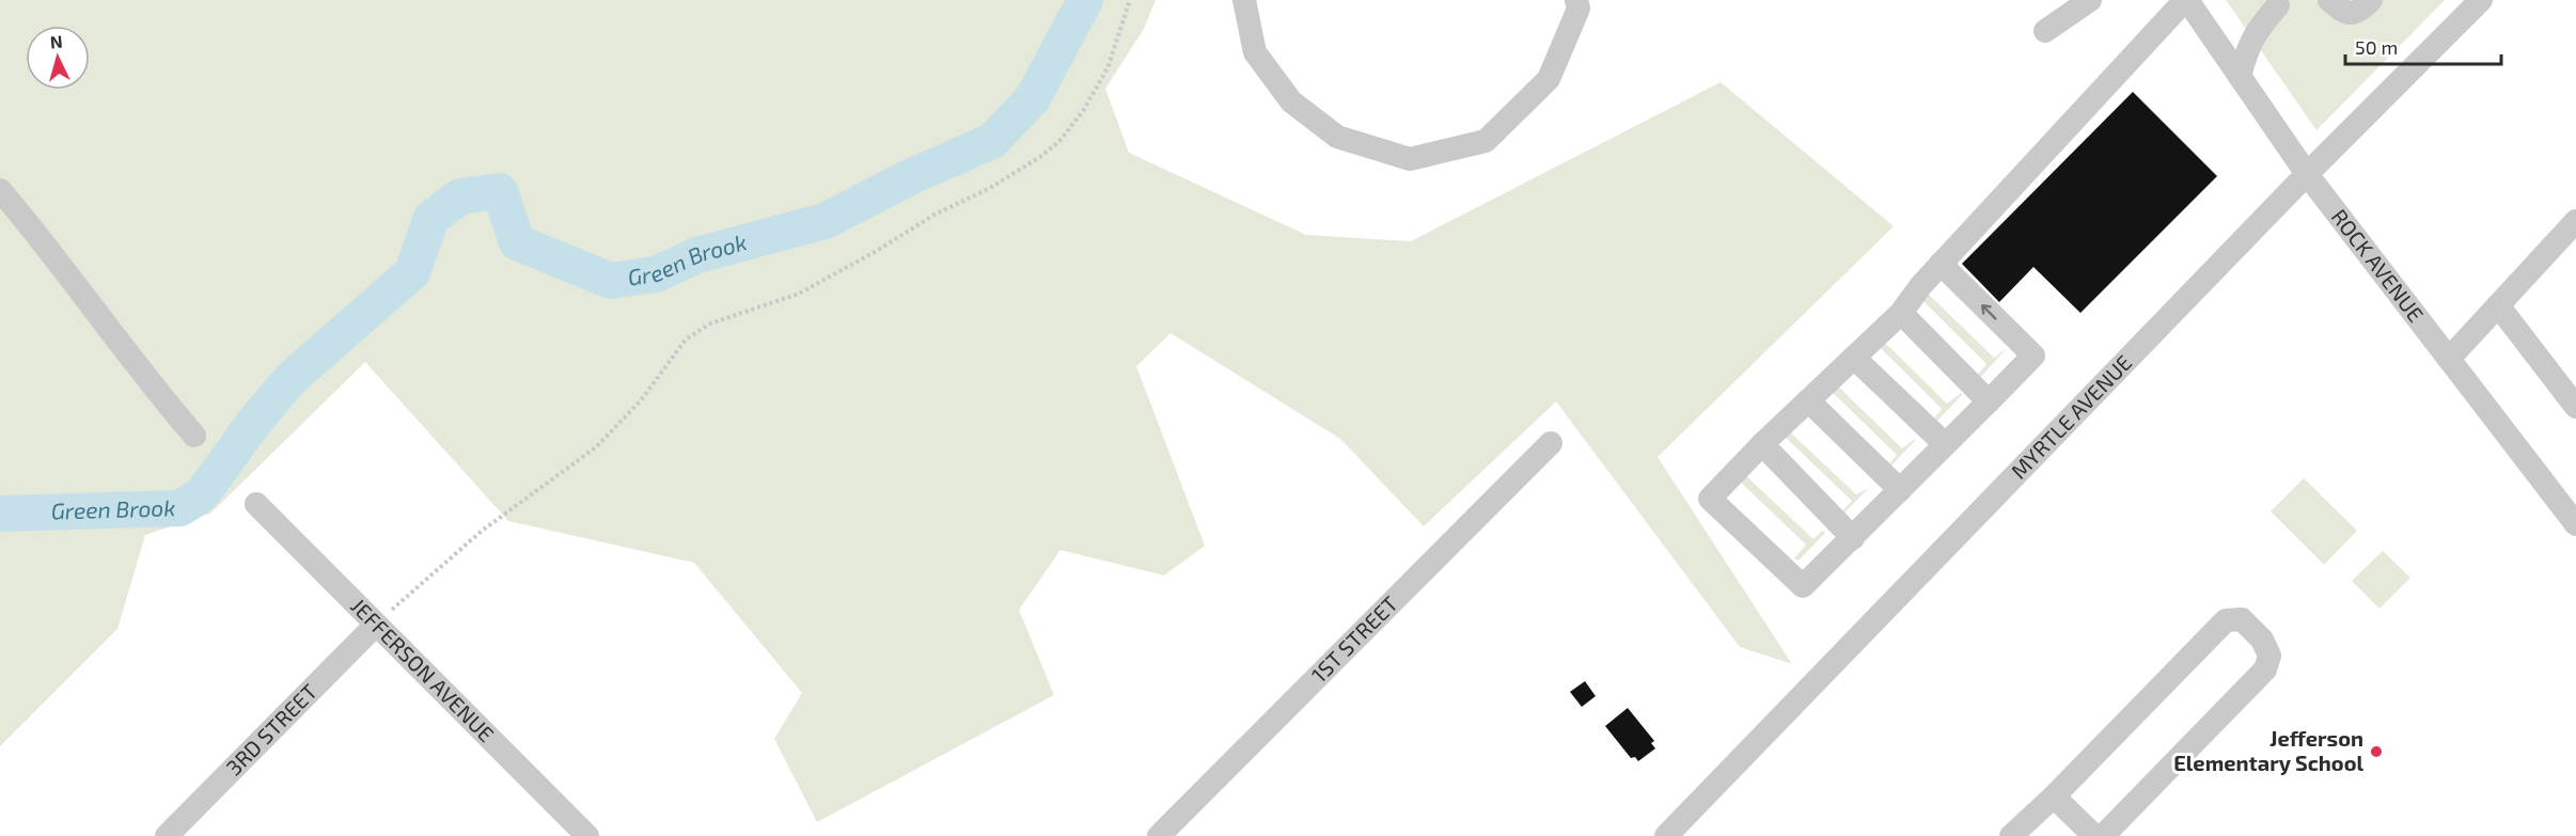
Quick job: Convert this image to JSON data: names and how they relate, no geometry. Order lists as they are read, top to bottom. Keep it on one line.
{"streets":{"street":["ROCK AVENUE","MYRTLE AVENUE","1ST STREET","JEFFERSON AVENUE","3RD STREET"]},"crossings":[["ROCK AVENUE","MYRTLE AVENUE"],["JEFFERSON AVENUE","3RD STREET"]],"water":["Green Brook"],"places":["Jefferson Elementary School"],"scale_bar":"50 m","north":"top"}
